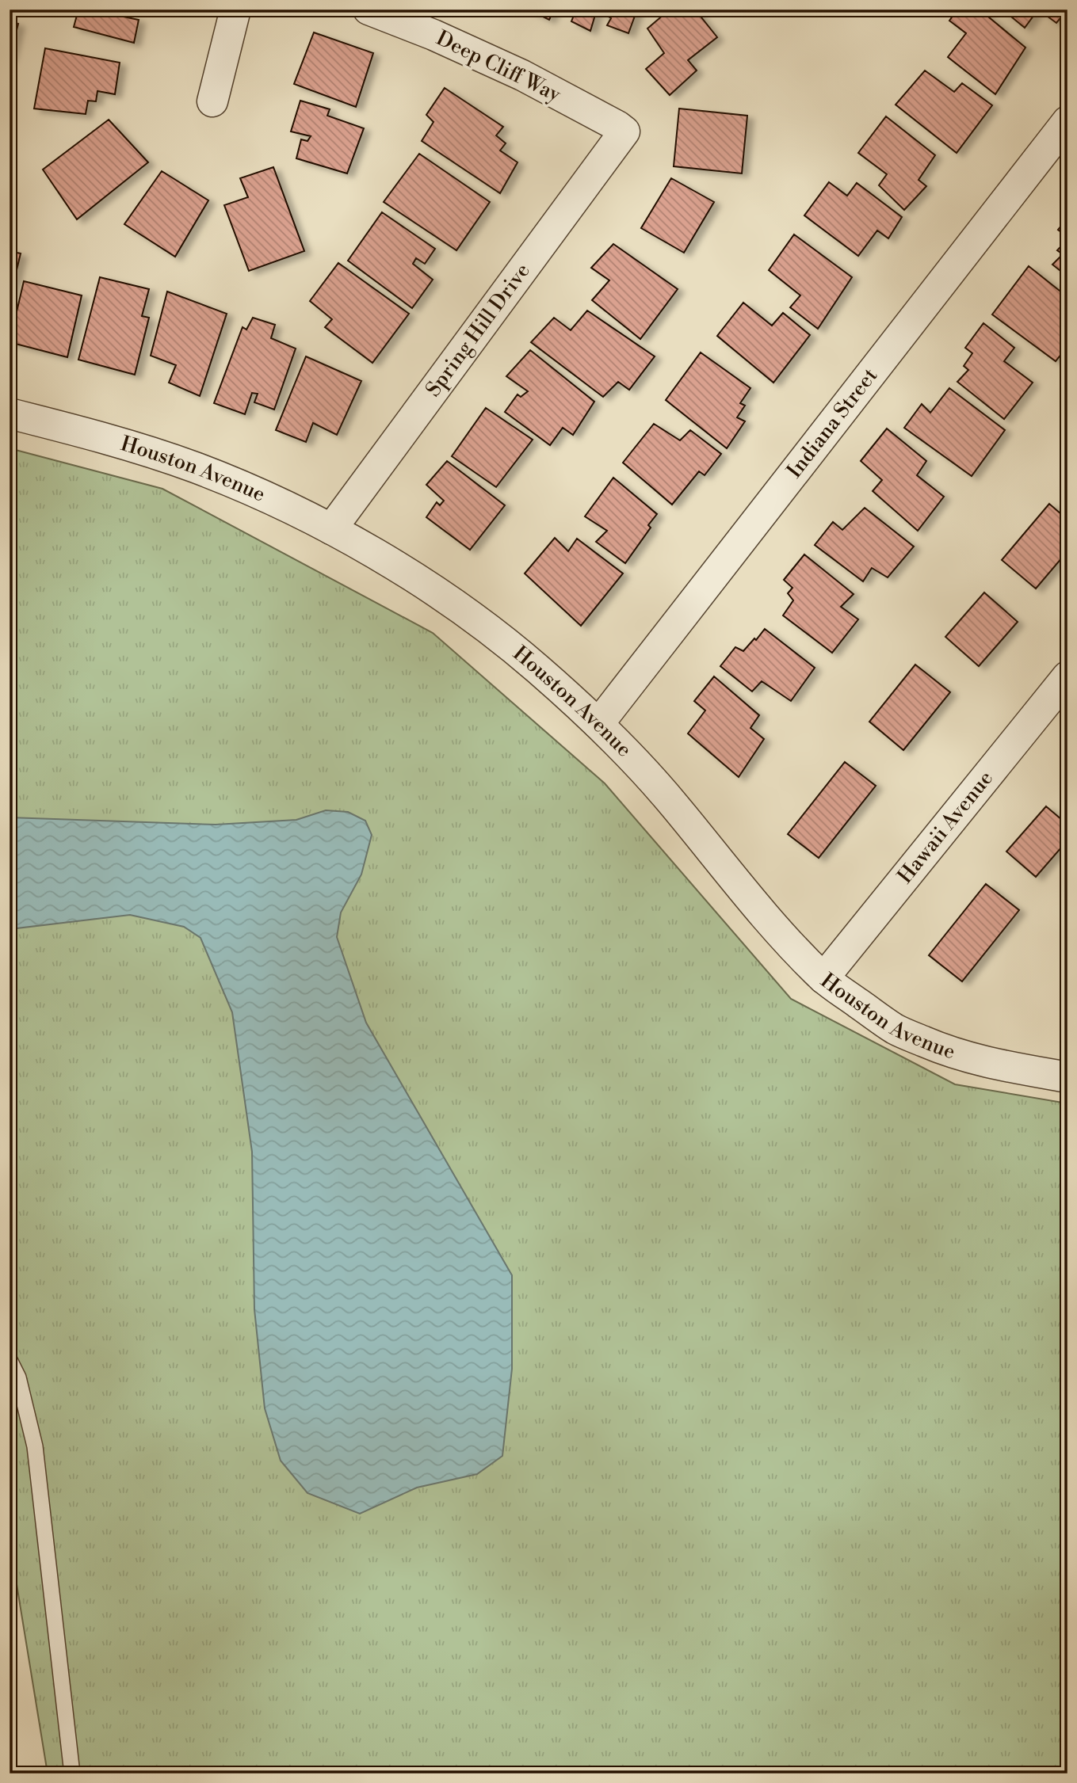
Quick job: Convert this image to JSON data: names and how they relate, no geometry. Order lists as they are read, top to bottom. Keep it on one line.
{"streets":{"street":["Deep Cliff Way","Spring Hill Drive","Indiana Street","Houston Avenue","Hawaii Avenue"]},"crossings":[["Deep Cliff Way","Spring Hill Drive"],["Spring Hill Drive","Houston Avenue"],["Indiana Street","Houston Avenue"],["Houston Avenue","Hawaii Avenue"]]}
